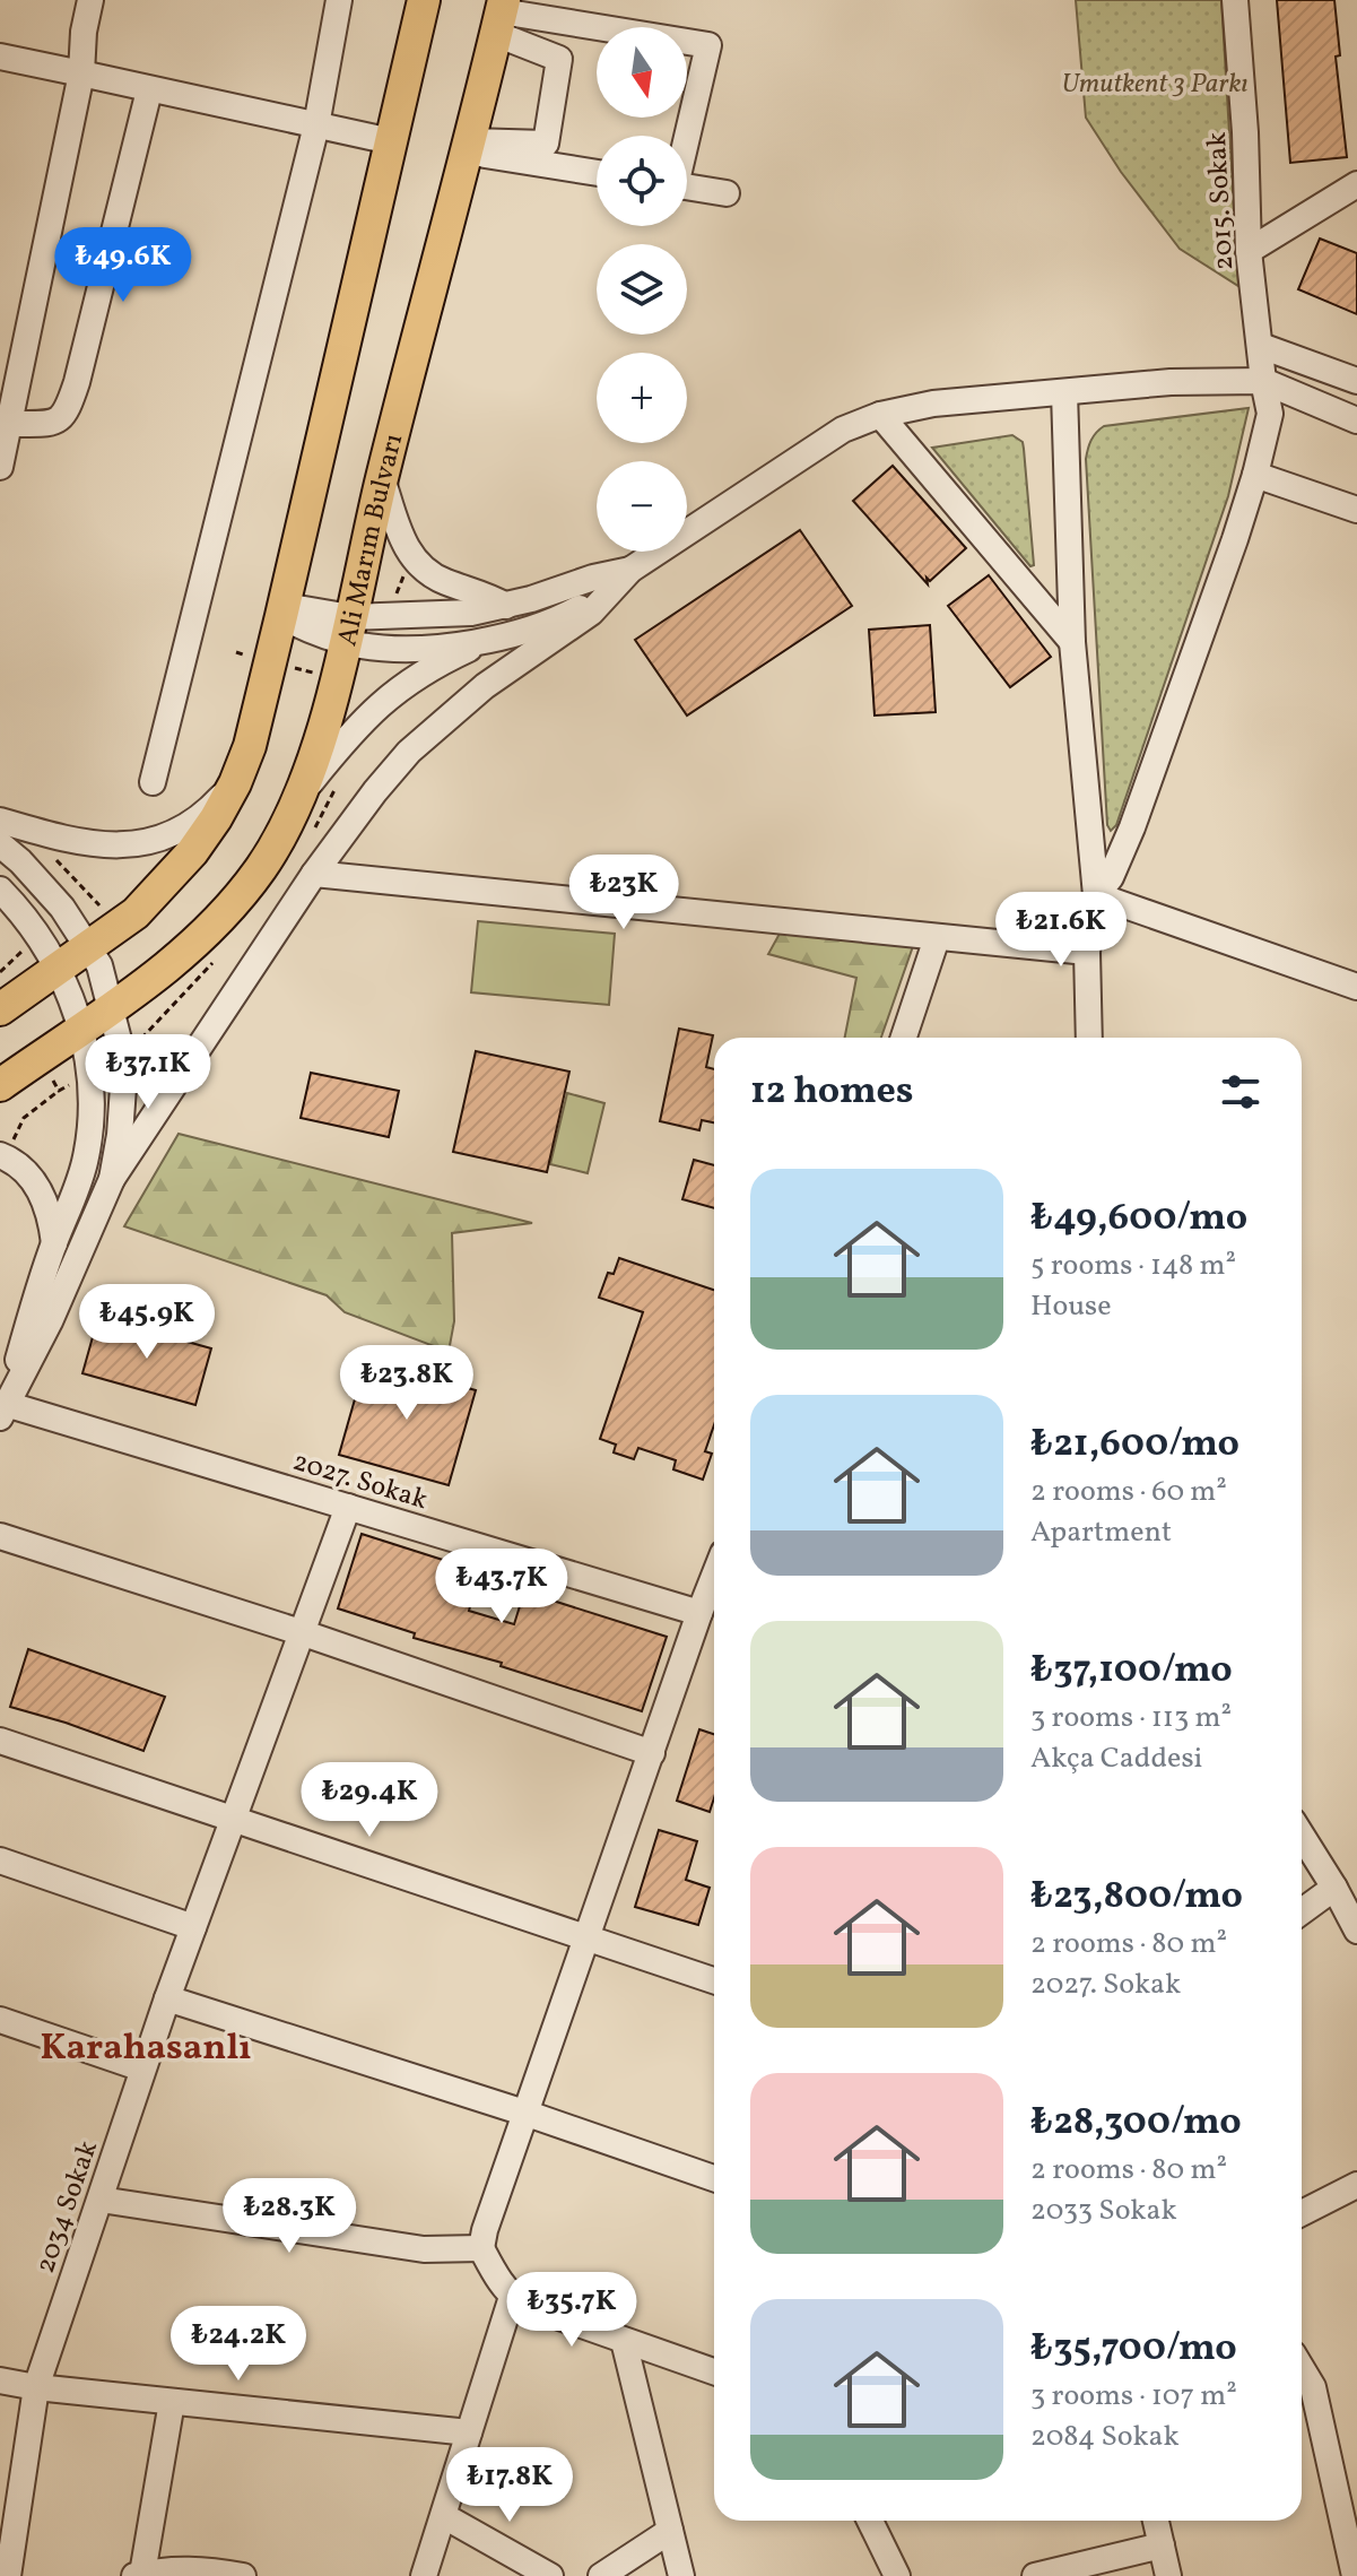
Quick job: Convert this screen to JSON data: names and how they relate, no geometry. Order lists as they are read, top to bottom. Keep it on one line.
{"streets":{"main road":["Ali Marım Bulvarı"],"street":["2015. Sokak","2027. Sokak","2034 Sokak"]},"crossings":[["2027. Sokak","2034 Sokak"]],"districts":["Karahasanlı"],"parks":["Umutkent 3 Parkı"],"north":"bottom","page":{"map_buttons":["+","−"],"price":["₺49.6K","₺23K","₺21.6K","₺37.1K","₺45.9K","₺23.8K","₺43.7K","₺29.4K","₺28.3K","₺35.7K","₺24.2K","₺17.8K"],"heading":"12 homes","list":[{"name":"₺49,600/mo","note":"5 rooms · 148 m² · House"},{"name":"₺21,600/mo","note":"2 rooms · 60 m² · Apartment"},{"name":"₺37,100/mo","note":"3 rooms · 113 m² · Akça Caddesi"},{"name":"₺23,800/mo","note":"2 rooms · 80 m² · 2027. Sokak"},{"name":"₺28,300/mo","note":"2 rooms · 80 m² · 2033 Sokak"},{"name":"₺35,700/mo","note":"3 rooms · 107 m² · 2084 Sokak"}]}}
